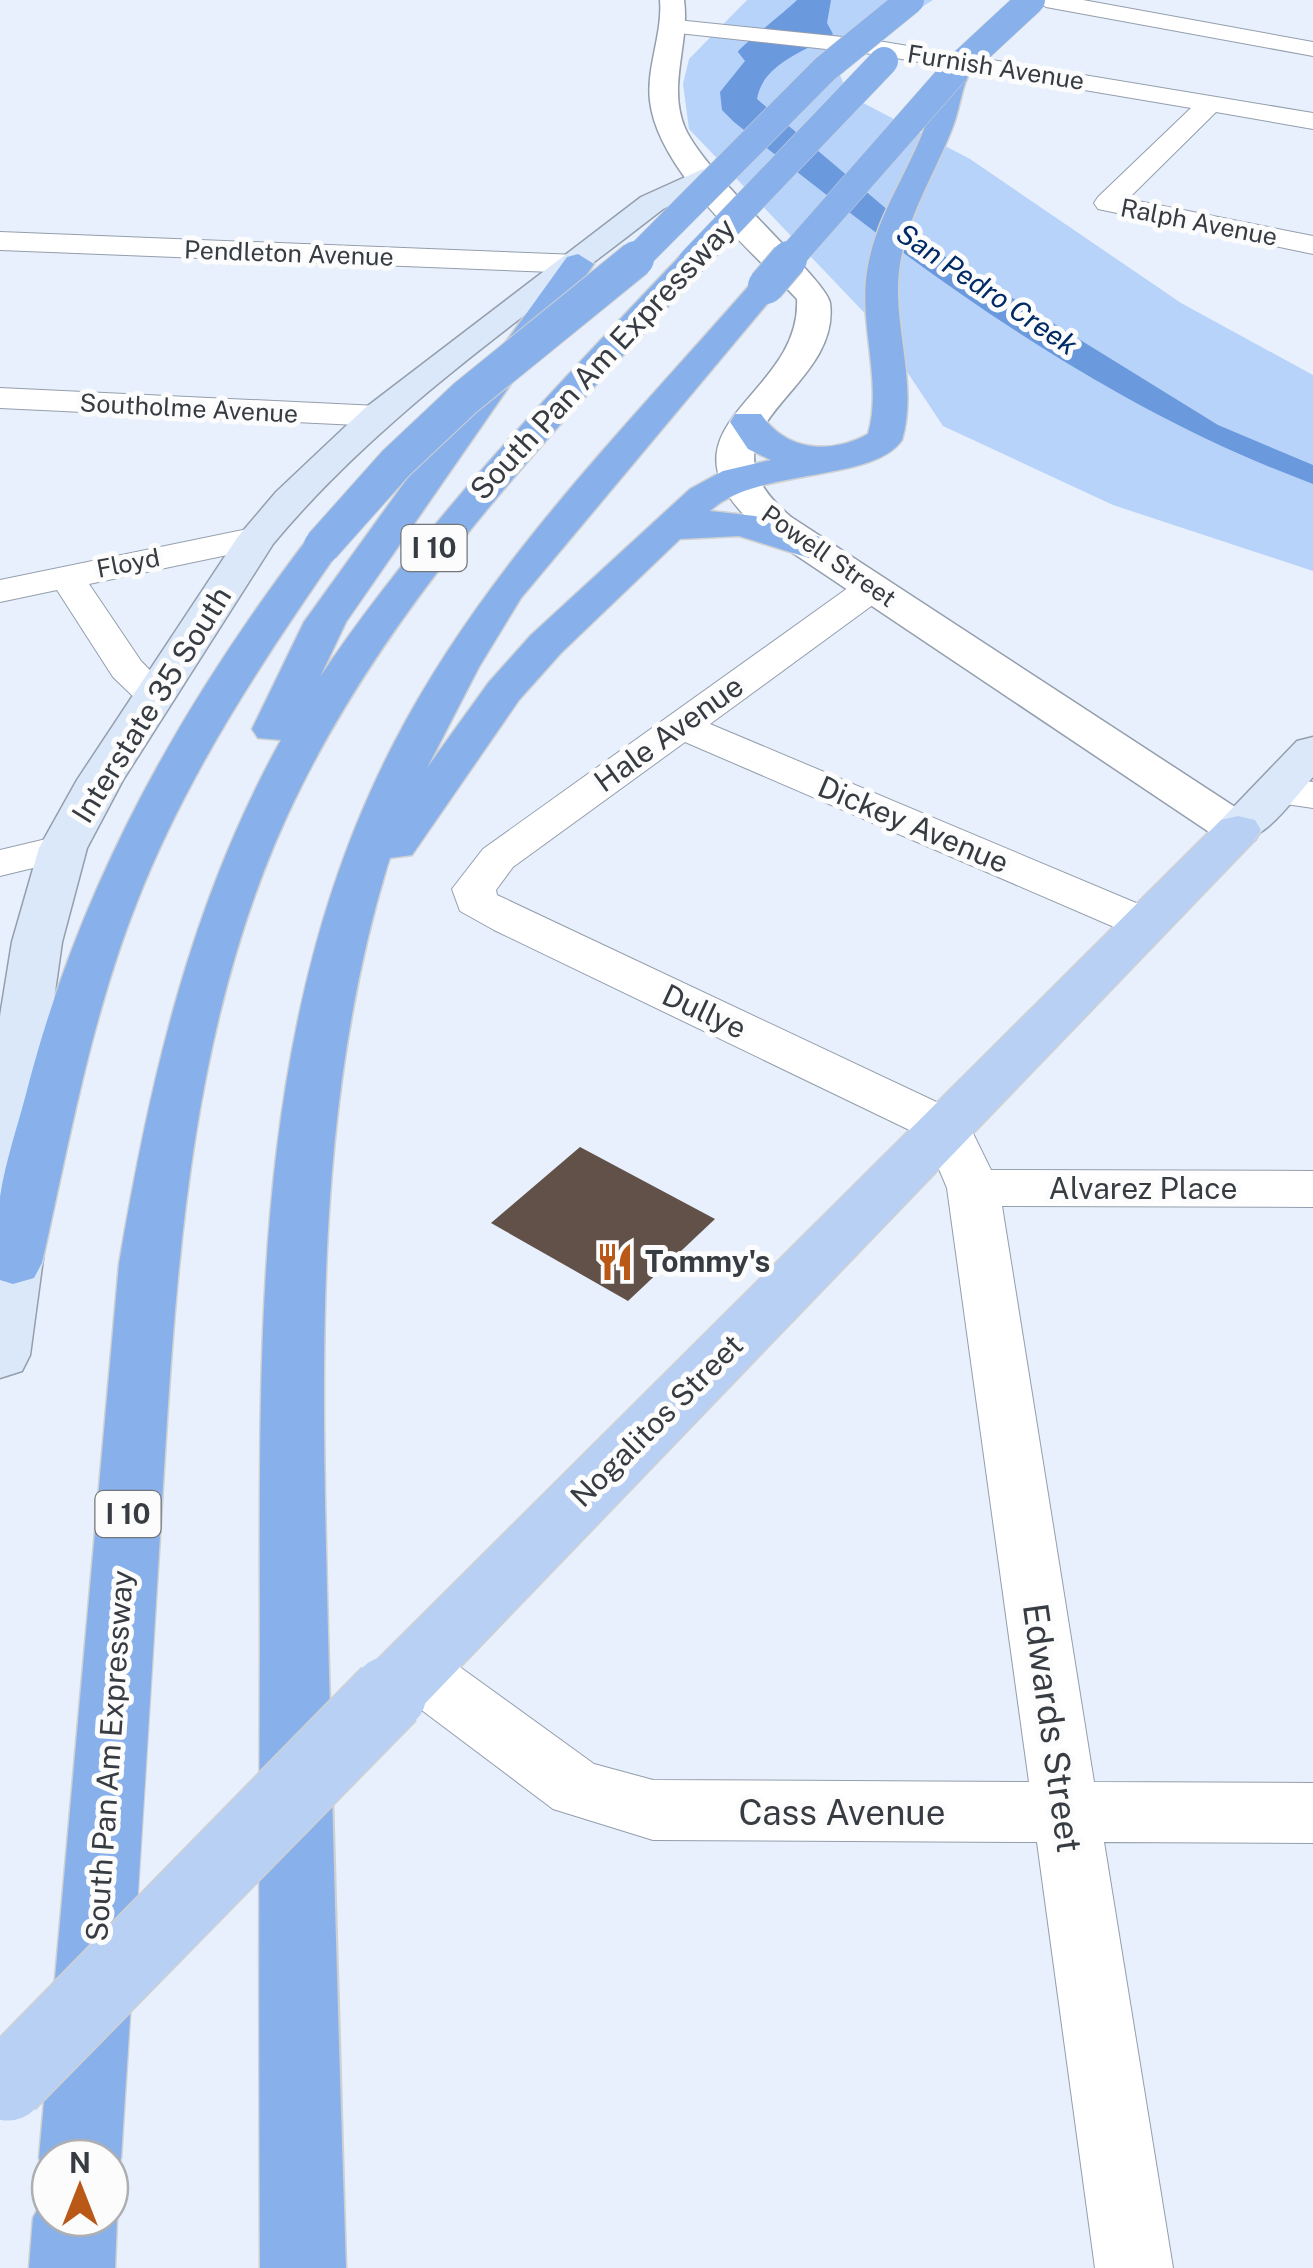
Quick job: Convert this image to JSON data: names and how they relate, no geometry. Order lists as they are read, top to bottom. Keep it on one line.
{"streets":{"highway":["South Pan Am Expressway","I 10"],"main road":["Interstate 35 South","Nogalitos Street"],"street":["Furnish Avenue","Ralph Avenue","Pendleton Avenue","Southolme Avenue","Powell Street","Floyd","Hale Avenue","Dickey Avenue","Dullye","Alvarez Place","Edwards Street","Cass Avenue"]},"crossings":[["Furnish Avenue","Ralph Avenue"],["Furnish Avenue","Powell Street"],["Pendleton Avenue","Interstate 35 South"],["Southolme Avenue","Interstate 35 South"],["Powell Street","Interstate 35 South"],["Powell Street","Hale Avenue"],["Powell Street","Nogalitos Street"],["Floyd","Interstate 35 South"],["Hale Avenue","Dickey Avenue"],["Hale Avenue","Dullye"],["Dickey Avenue","Nogalitos Street"],["Dullye","Nogalitos Street"],["Dullye","Edwards Street"],["Alvarez Place","Edwards Street"],["Nogalitos Street","Edwards Street"],["Nogalitos Street","Cass Avenue"],["Edwards Street","Cass Avenue"]],"water":["San Pedro Creek"],"places":{"restaurant":["Tommy's"]},"north":"top"}
